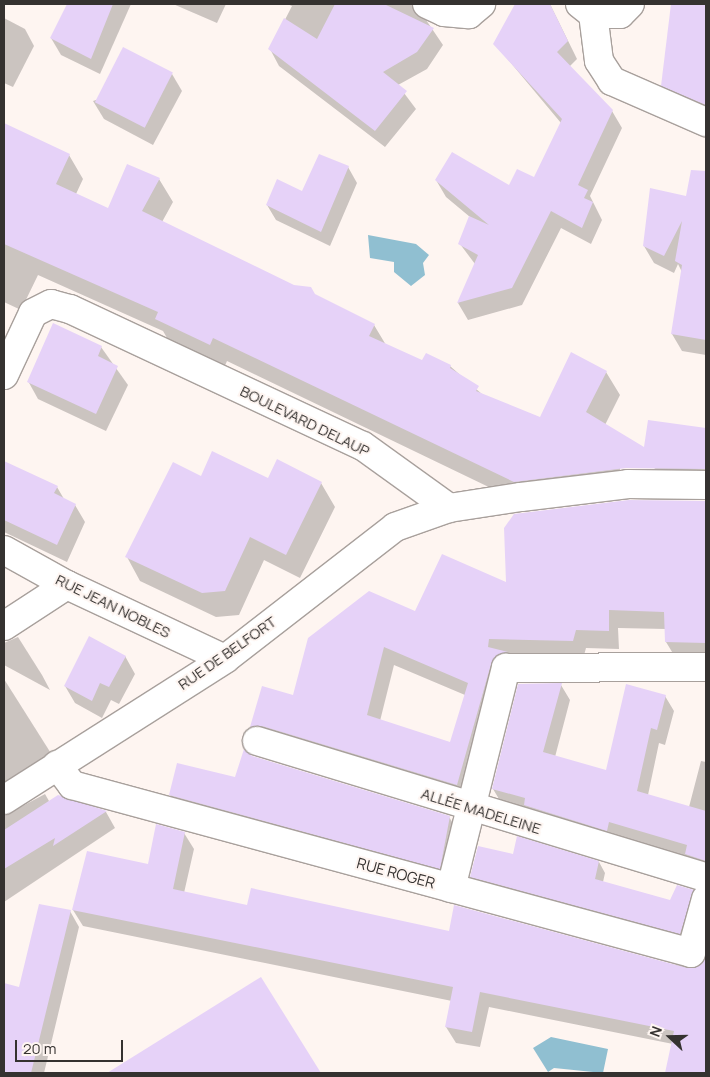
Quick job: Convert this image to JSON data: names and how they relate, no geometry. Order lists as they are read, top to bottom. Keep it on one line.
{"streets":{"street":["BOULEVARD DELAUP","RUE JEAN NOBLES","RUE DE BELFORT","ALLÉE MADELEINE","RUE ROGER"]},"crossings":[["BOULEVARD DELAUP","RUE DE BELFORT"],["RUE JEAN NOBLES","RUE DE BELFORT"],["RUE DE BELFORT","RUE ROGER"]],"scale_bar":"20 m","north":"left"}
